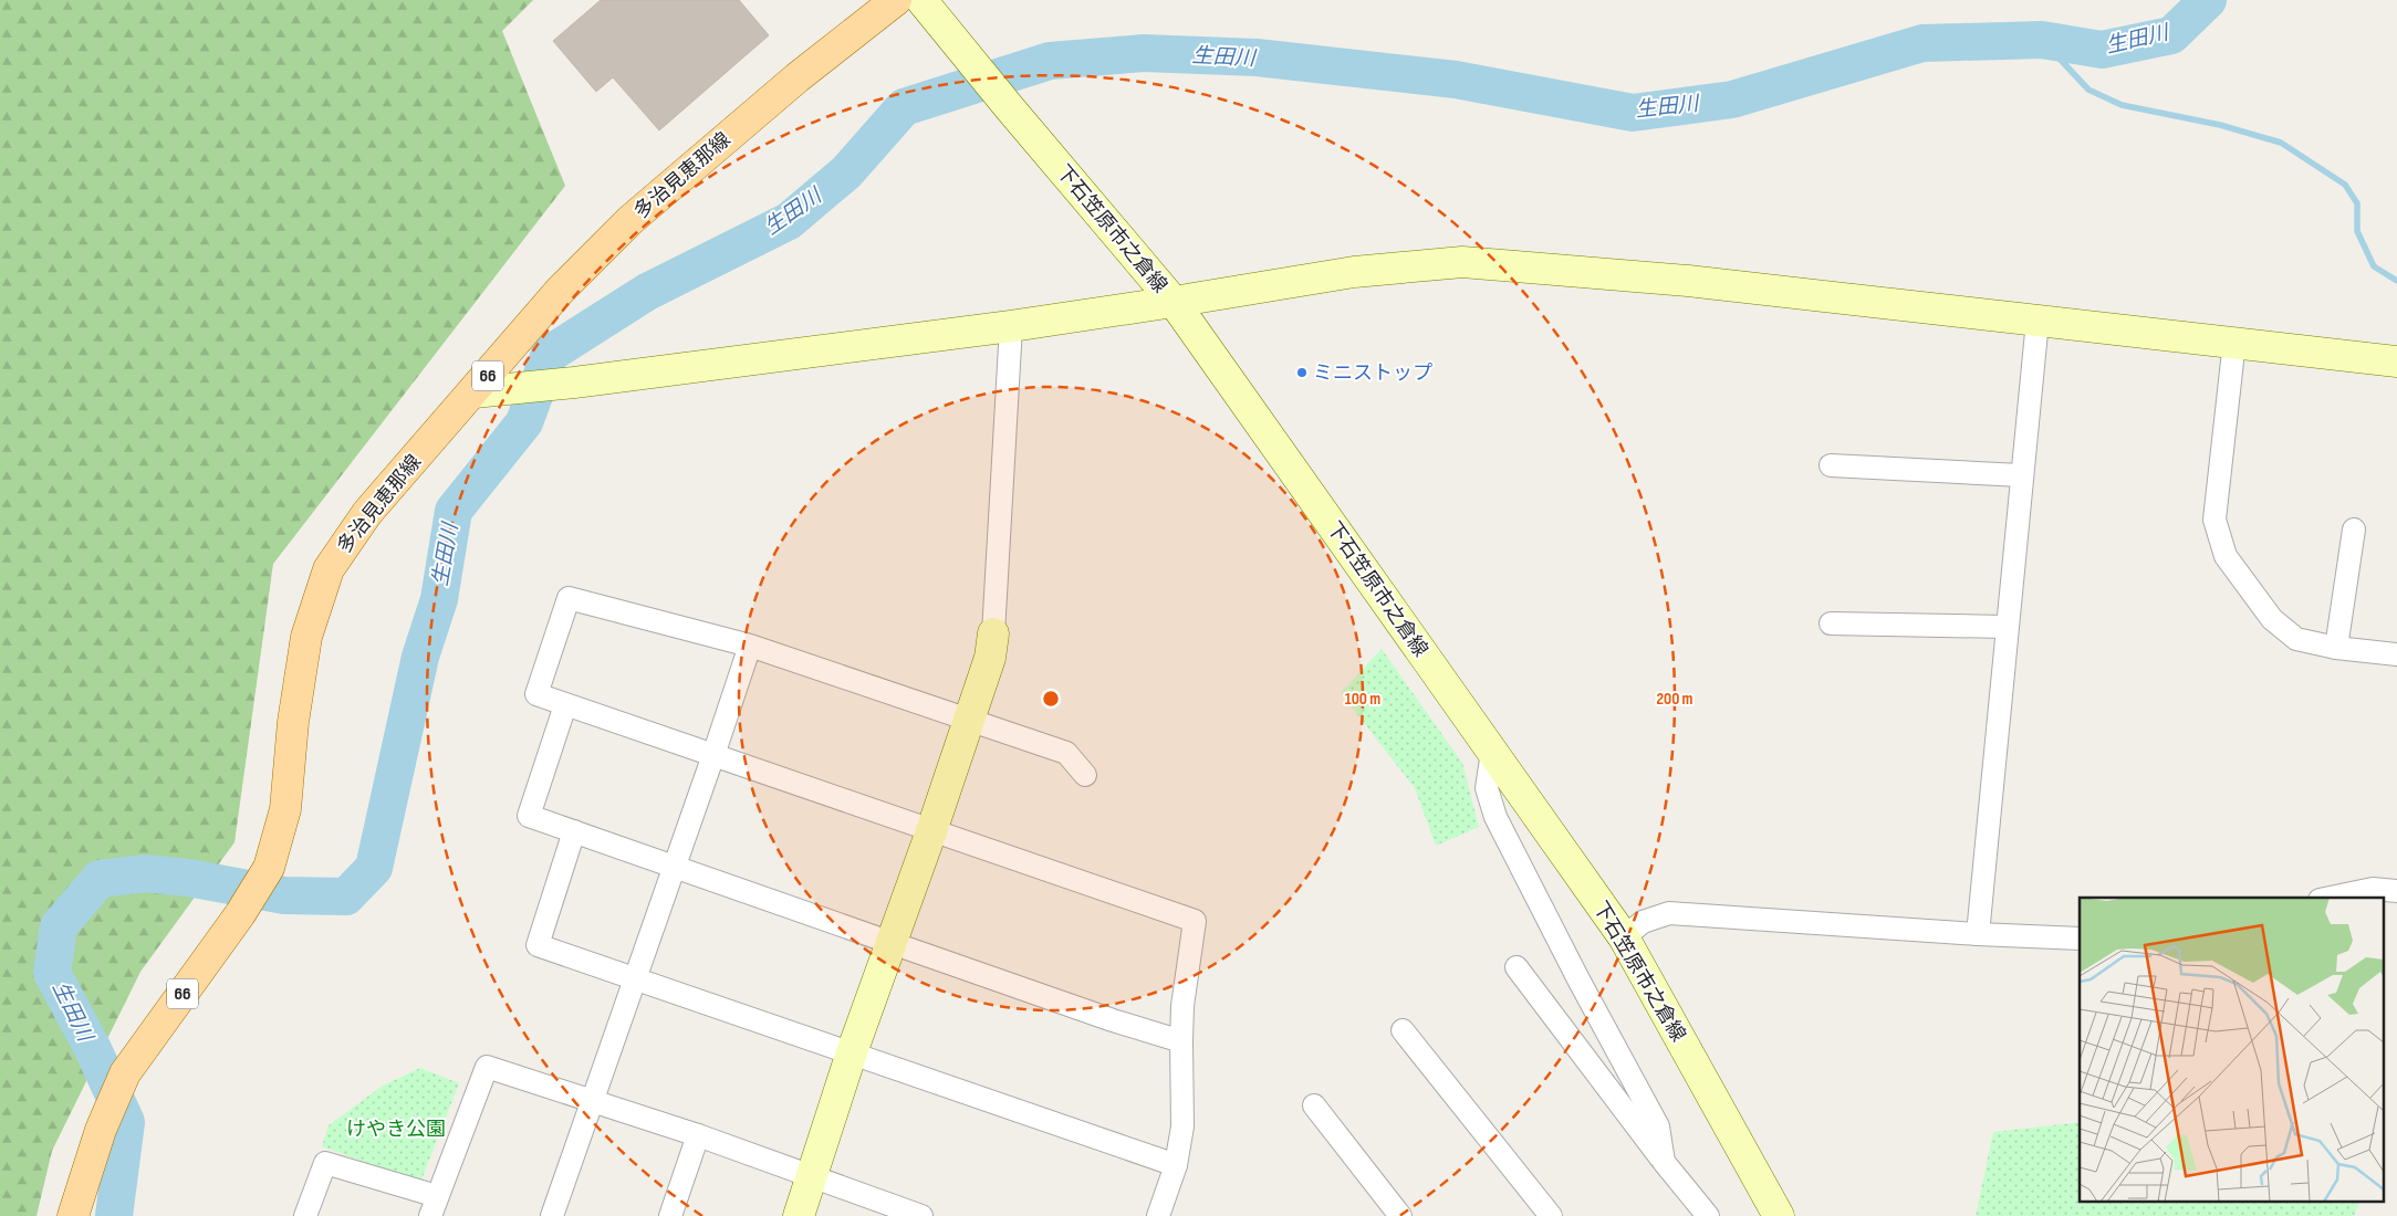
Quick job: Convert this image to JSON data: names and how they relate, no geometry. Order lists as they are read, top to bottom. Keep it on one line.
{"streets":{"main road":["多治見恵那線","66"],"street":["下石笠原市之倉線"]},"water":["生田川"],"parks":["けやき公園"],"places":["ミニストップ"],"rings":["100 m","200 m"]}
